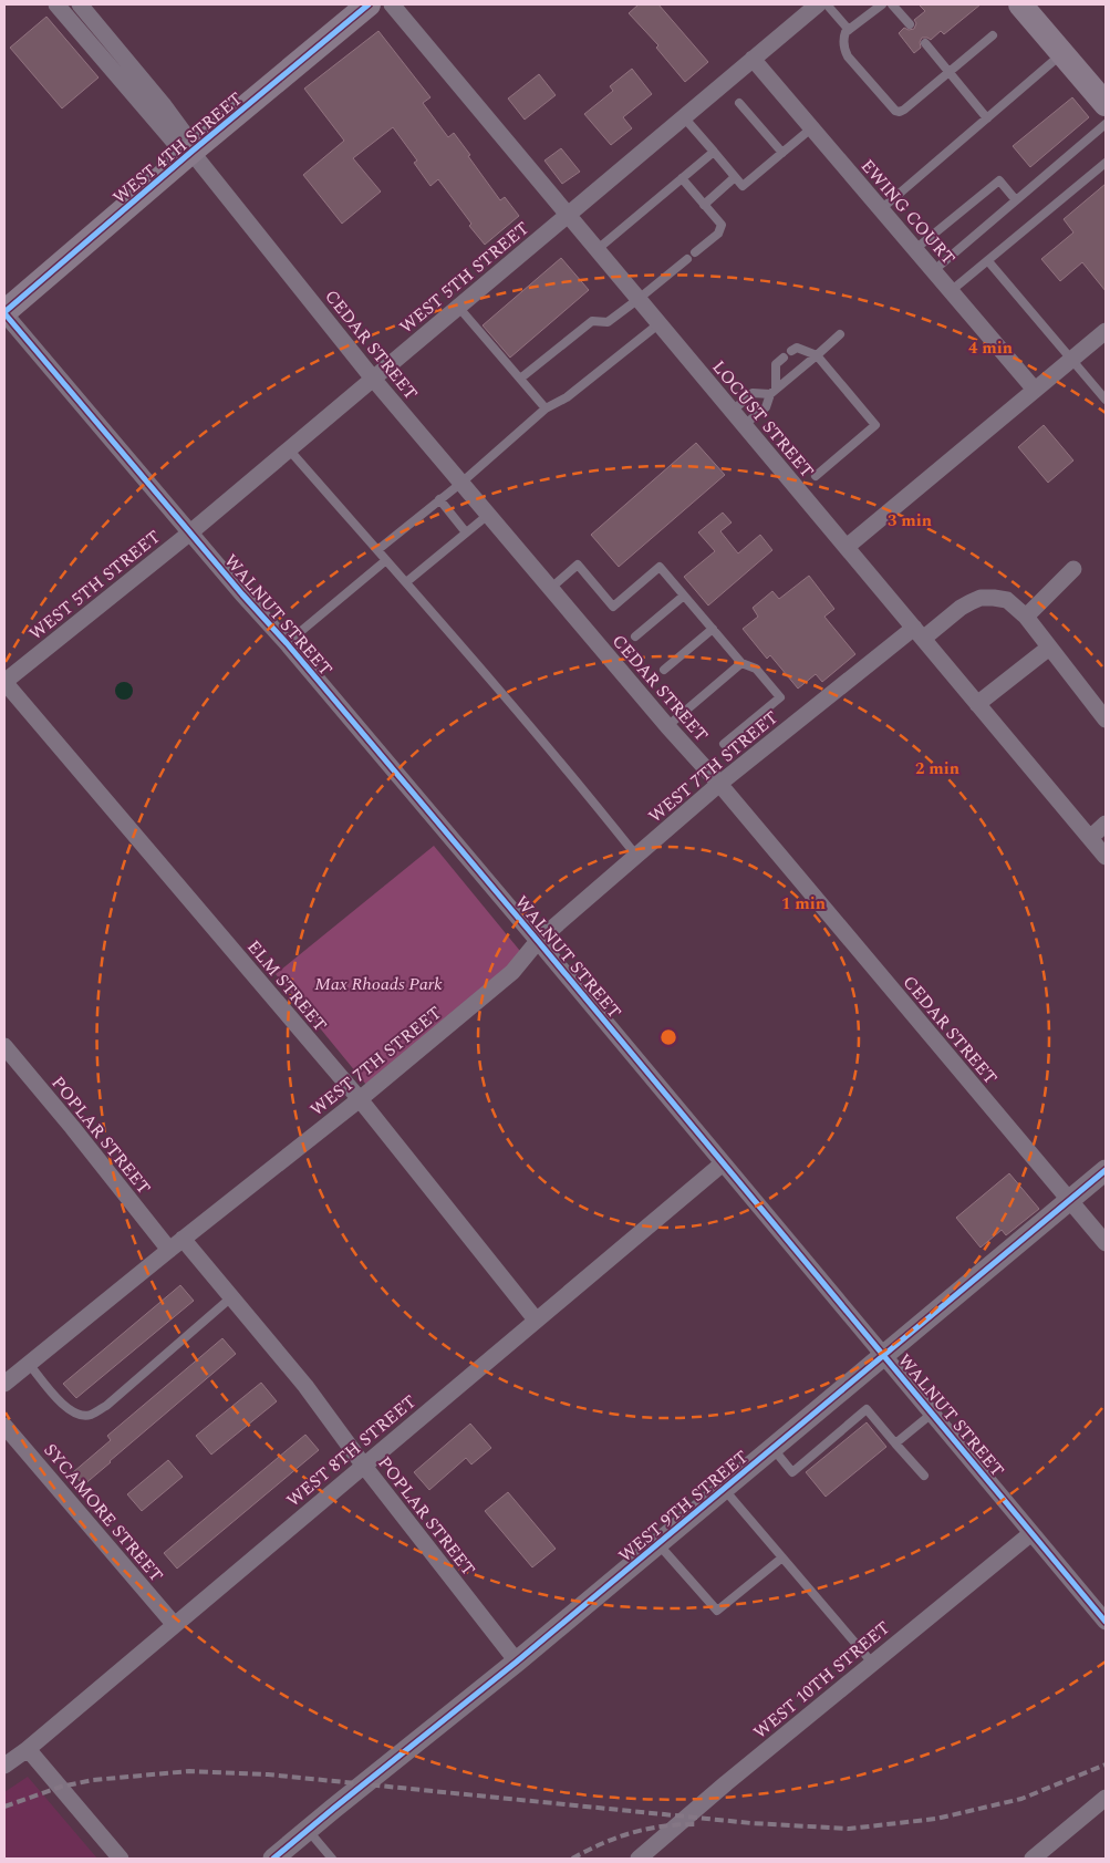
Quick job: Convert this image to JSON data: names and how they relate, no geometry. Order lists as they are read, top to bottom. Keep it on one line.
{"streets":{"main road":["WEST 4TH STREET"],"street":["EWING COURT","WEST 5TH STREET","CEDAR STREET","LOCUST STREET","WALNUT STREET","WEST 7TH STREET","ELM STREET","POPLAR STREET","WEST 8TH STREET","WEST 9TH STREET","SYCAMORE STREET","WEST 10TH STREET"]},"crossings":[["WEST 4TH STREET","CEDAR STREET"],["WEST 4TH STREET","WALNUT STREET"],["EWING COURT","WEST 5TH STREET"],["WEST 5TH STREET","CEDAR STREET"],["WEST 5TH STREET","LOCUST STREET"],["WEST 5TH STREET","WALNUT STREET"],["WEST 5TH STREET","ELM STREET"],["CEDAR STREET","WEST 7TH STREET"],["CEDAR STREET","WEST 9TH STREET"],["LOCUST STREET","WEST 7TH STREET"],["WALNUT STREET","WEST 7TH STREET"],["WALNUT STREET","WEST 8TH STREET"],["WALNUT STREET","WEST 9TH STREET"],["WALNUT STREET","WEST 10TH STREET"],["WEST 7TH STREET","ELM STREET"],["WEST 7TH STREET","POPLAR STREET"],["ELM STREET","WEST 8TH STREET"],["POPLAR STREET","WEST 8TH STREET"],["POPLAR STREET","WEST 9TH STREET"],["WEST 8TH STREET","SYCAMORE STREET"]],"parks":["Max Rhoads Park"],"rings":["4 min","3 min","2 min","1 min"]}
